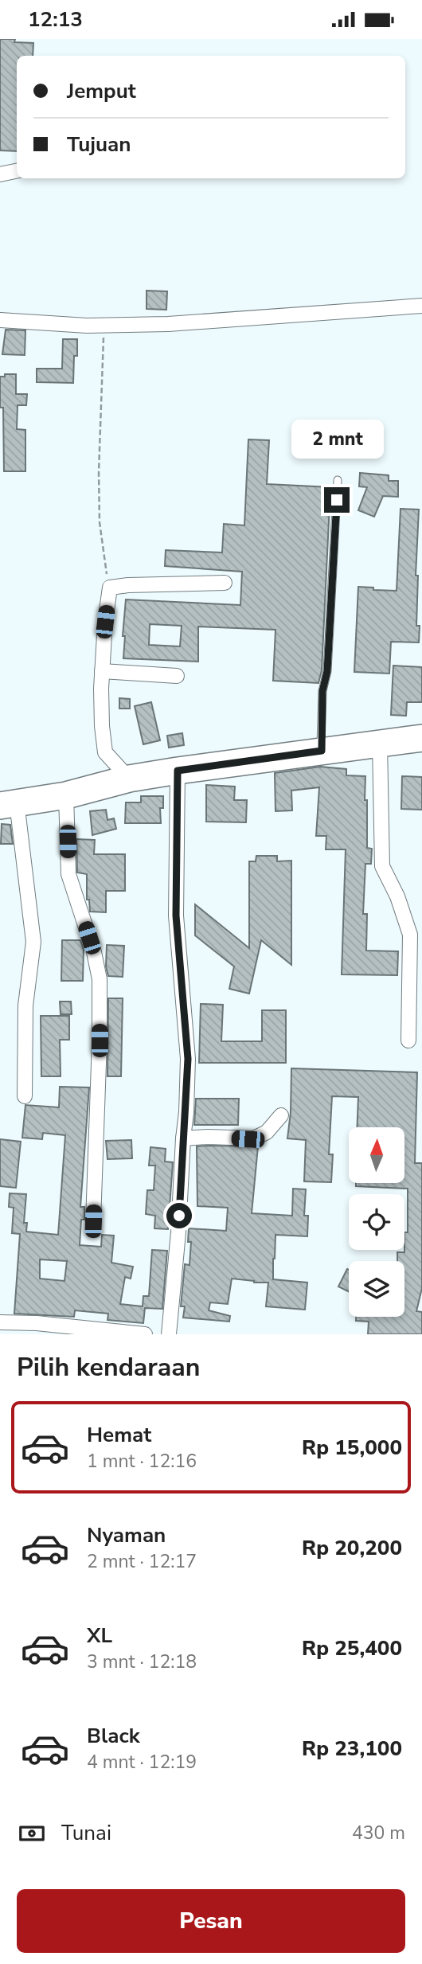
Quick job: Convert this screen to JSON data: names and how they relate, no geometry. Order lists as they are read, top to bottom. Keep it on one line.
{"north":"top","page":{"status":"12:13","banner":["Jemput","Tujuan"],"bubble":"2 mnt","heading":"Pilih kendaraan","list":[{"name":"Hemat","note":"1 mnt · 12:16","value":"Rp 15,000"},{"name":"Nyaman","note":"2 mnt · 12:17","value":"Rp 20,200"},{"name":"XL","note":"3 mnt · 12:18","value":"Rp 25,400"},{"name":"Black","note":"4 mnt · 12:19","value":"Rp 23,100"}],"pay":["Tunai","430 m"],"buttons":"Pesan"}}
